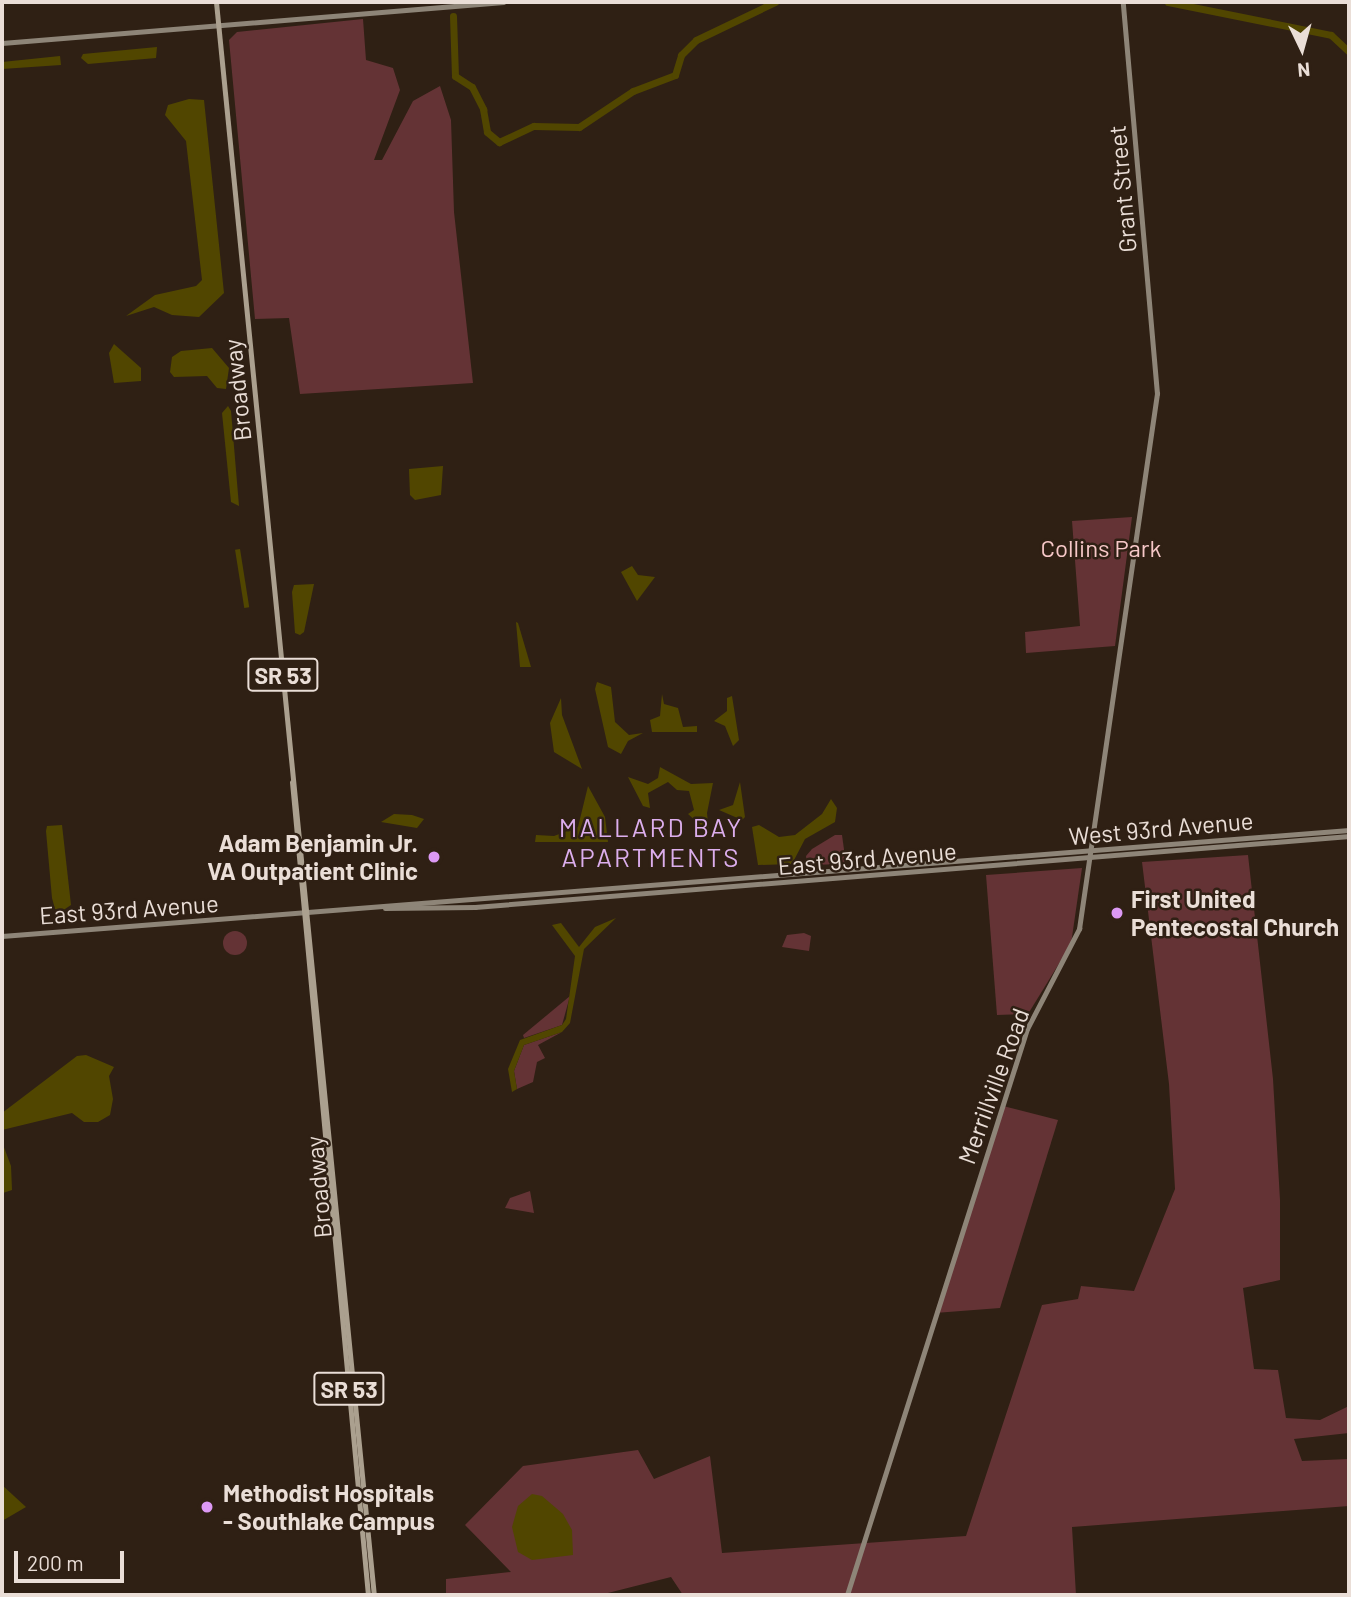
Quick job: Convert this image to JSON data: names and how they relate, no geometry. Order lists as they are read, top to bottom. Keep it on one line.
{"streets":{"main road":["Broadway","SR 53"],"street":["Grant Street","West 93rd Avenue","East 93rd Avenue","Merrillville Road"]},"crossings":[["Grant Street","Merrillville Road"],["Broadway","East 93rd Avenue"],["West 93rd Avenue","East 93rd Avenue"],["West 93rd Avenue","Merrillville Road"]],"districts":["MALLARD BAY APARTMENTS"],"parks":["Collins Park"],"places":["Adam Benjamin Jr. VA Outpatient Clinic","First United Pentecostal Church","Methodist Hospitals - Southlake Campus"],"scale_bar":"200 m","north":"bottom"}
